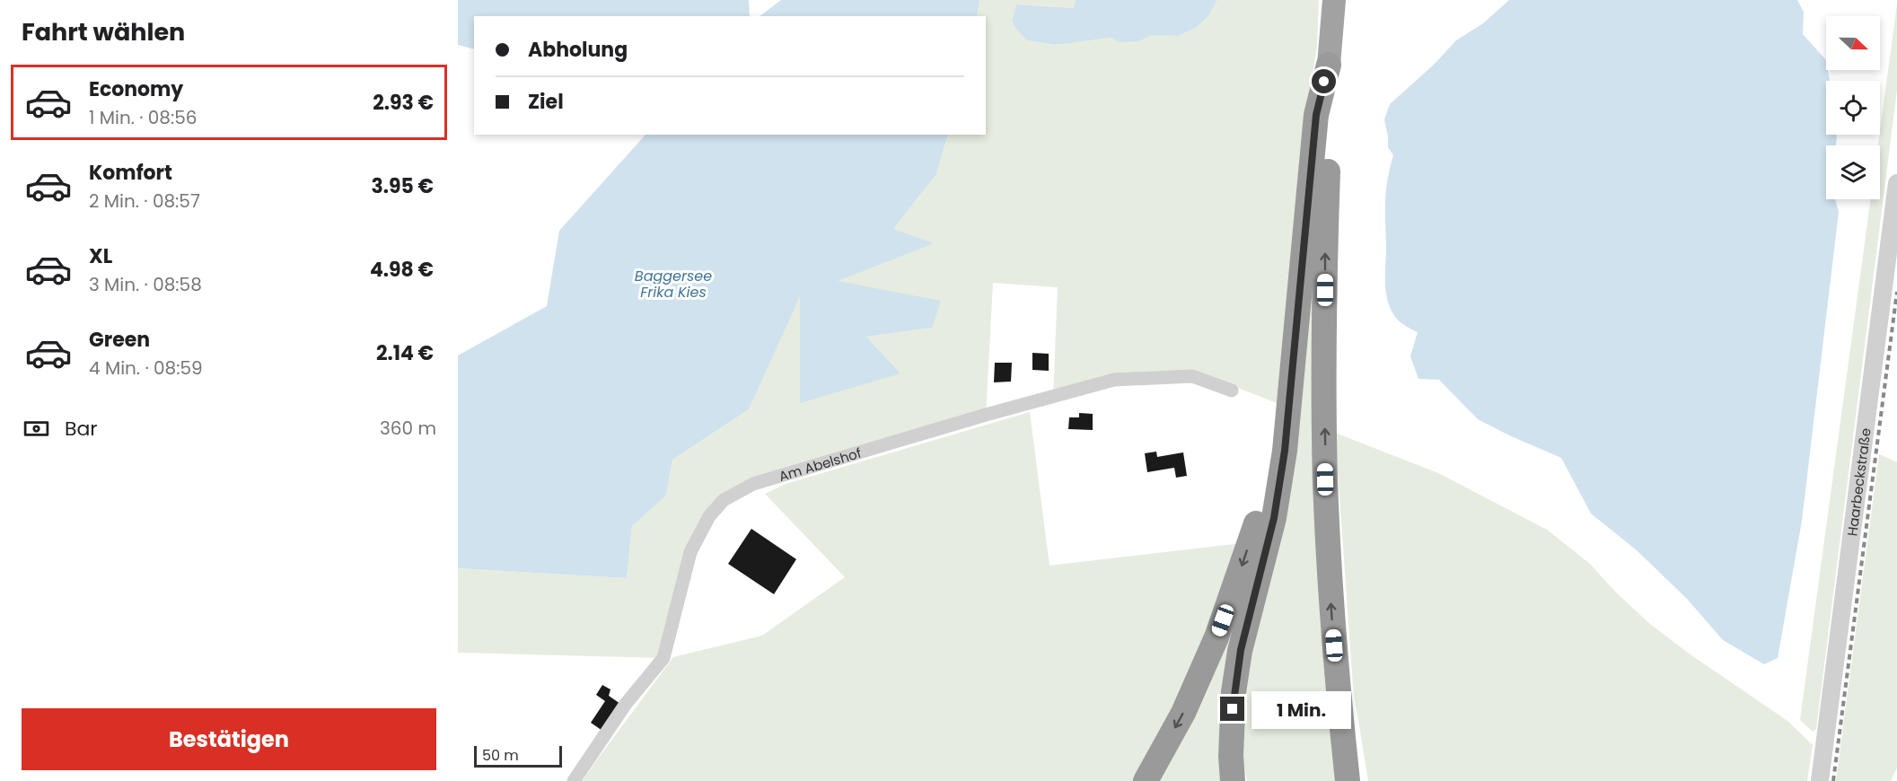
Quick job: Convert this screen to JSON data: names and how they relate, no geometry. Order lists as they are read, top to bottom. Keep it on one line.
{"streets":{"street":["Am Abelshof","Haarbeckstraße"]},"water":["Baggersee Frika Kies"],"scale_bar":"50 m","north":"right","page":{"heading":"Fahrt wählen","banner":["Abholung","Ziel"],"list":[{"name":"Economy","note":"1 Min. · 08:56","value":"2.93 €"},{"name":"Komfort","note":"2 Min. · 08:57","value":"3.95 €"},{"name":"XL","note":"3 Min. · 08:58","value":"4.98 €"},{"name":"Green","note":"4 Min. · 08:59","value":"2.14 €"}],"pay":["Bar","360 m"],"bubble":"1 Min.","buttons":"Bestätigen","scale":"50 m"}}
